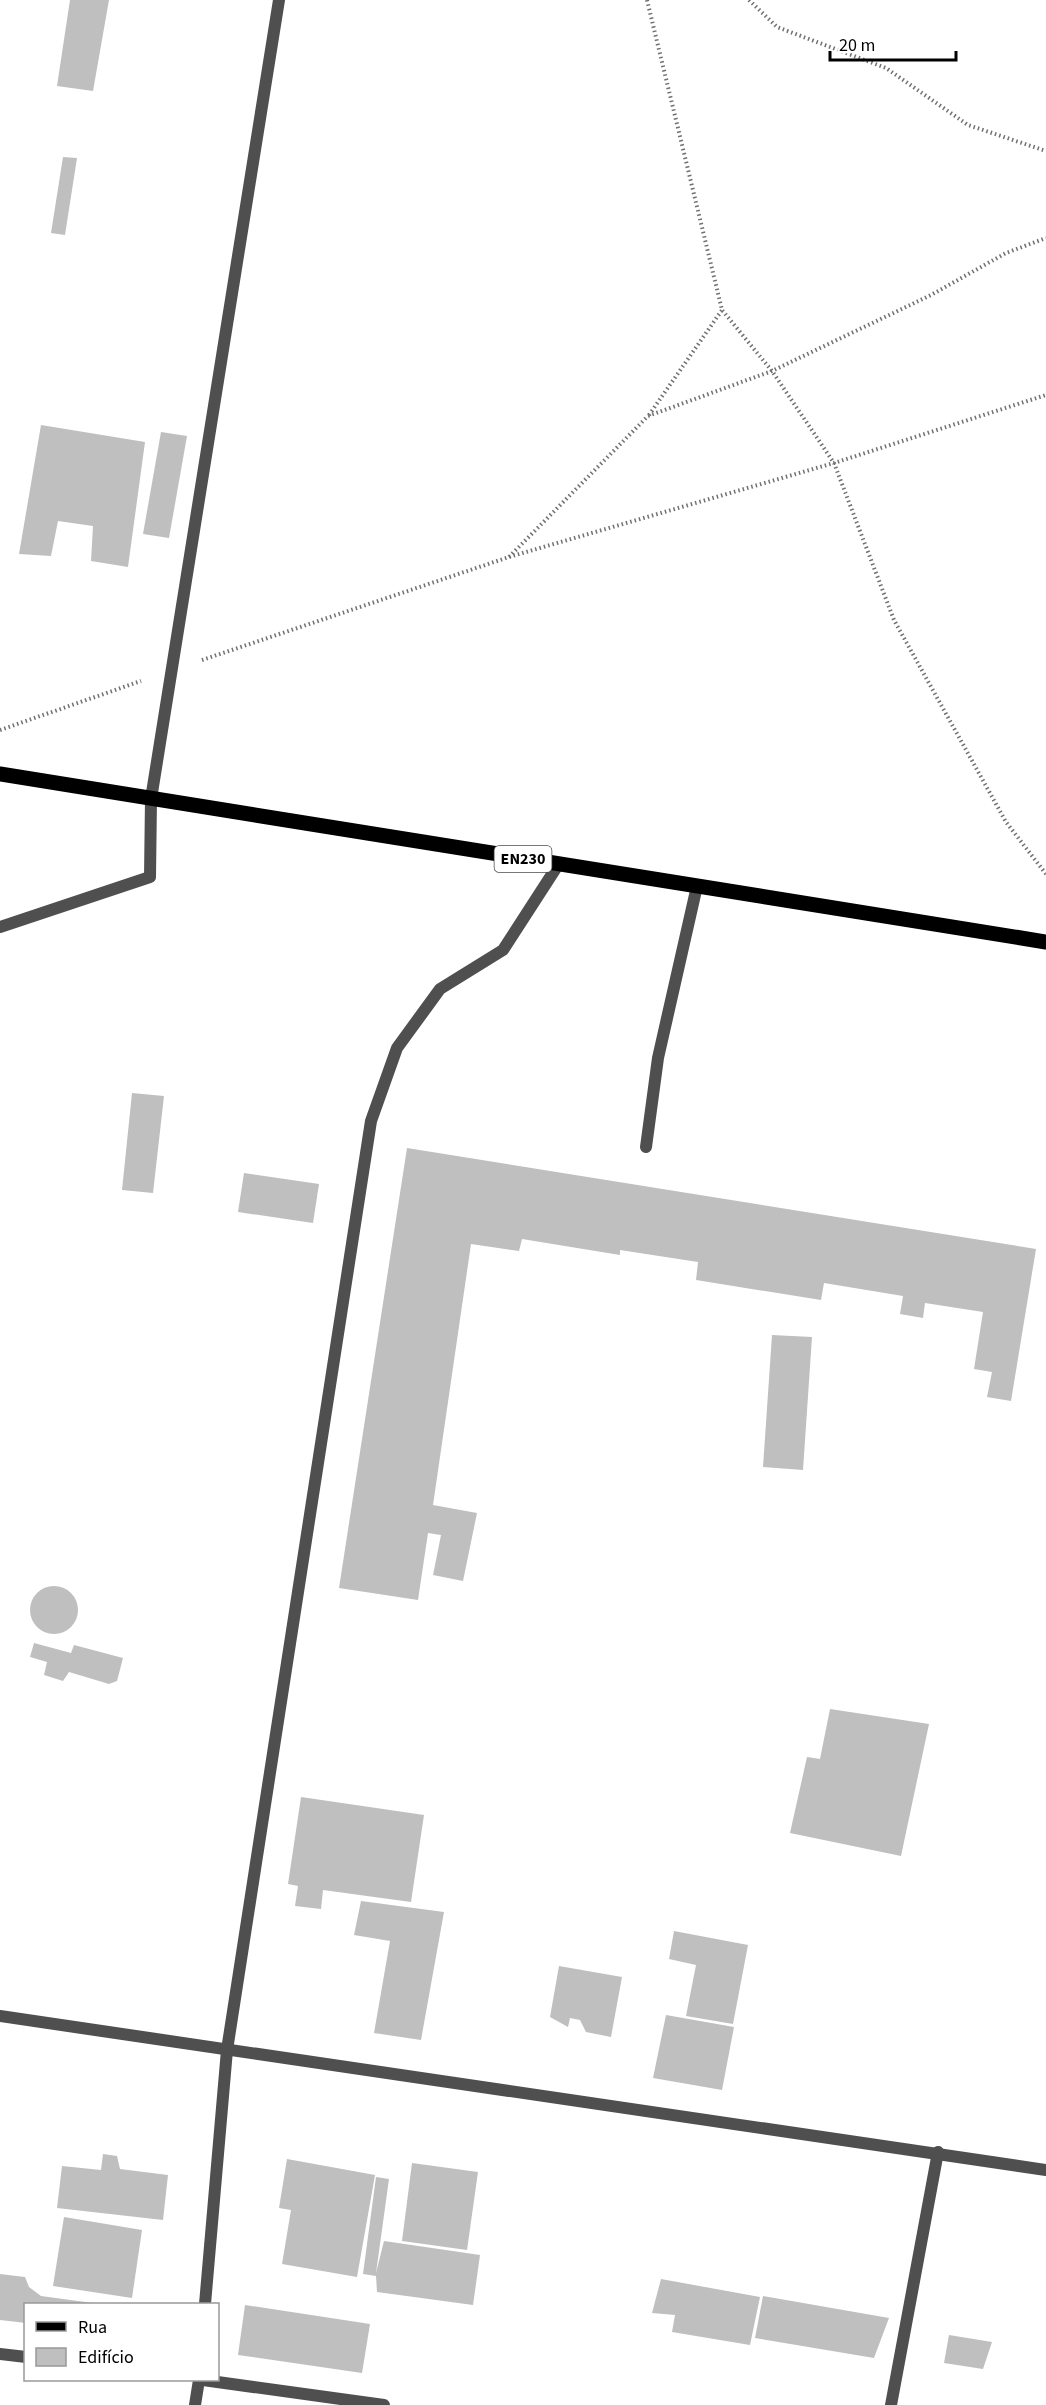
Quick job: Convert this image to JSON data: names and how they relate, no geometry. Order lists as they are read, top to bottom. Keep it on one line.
{"streets":{"main road":["EN230"]},"legend":["Rua","Edifício"],"scale_bar":"20 m"}
